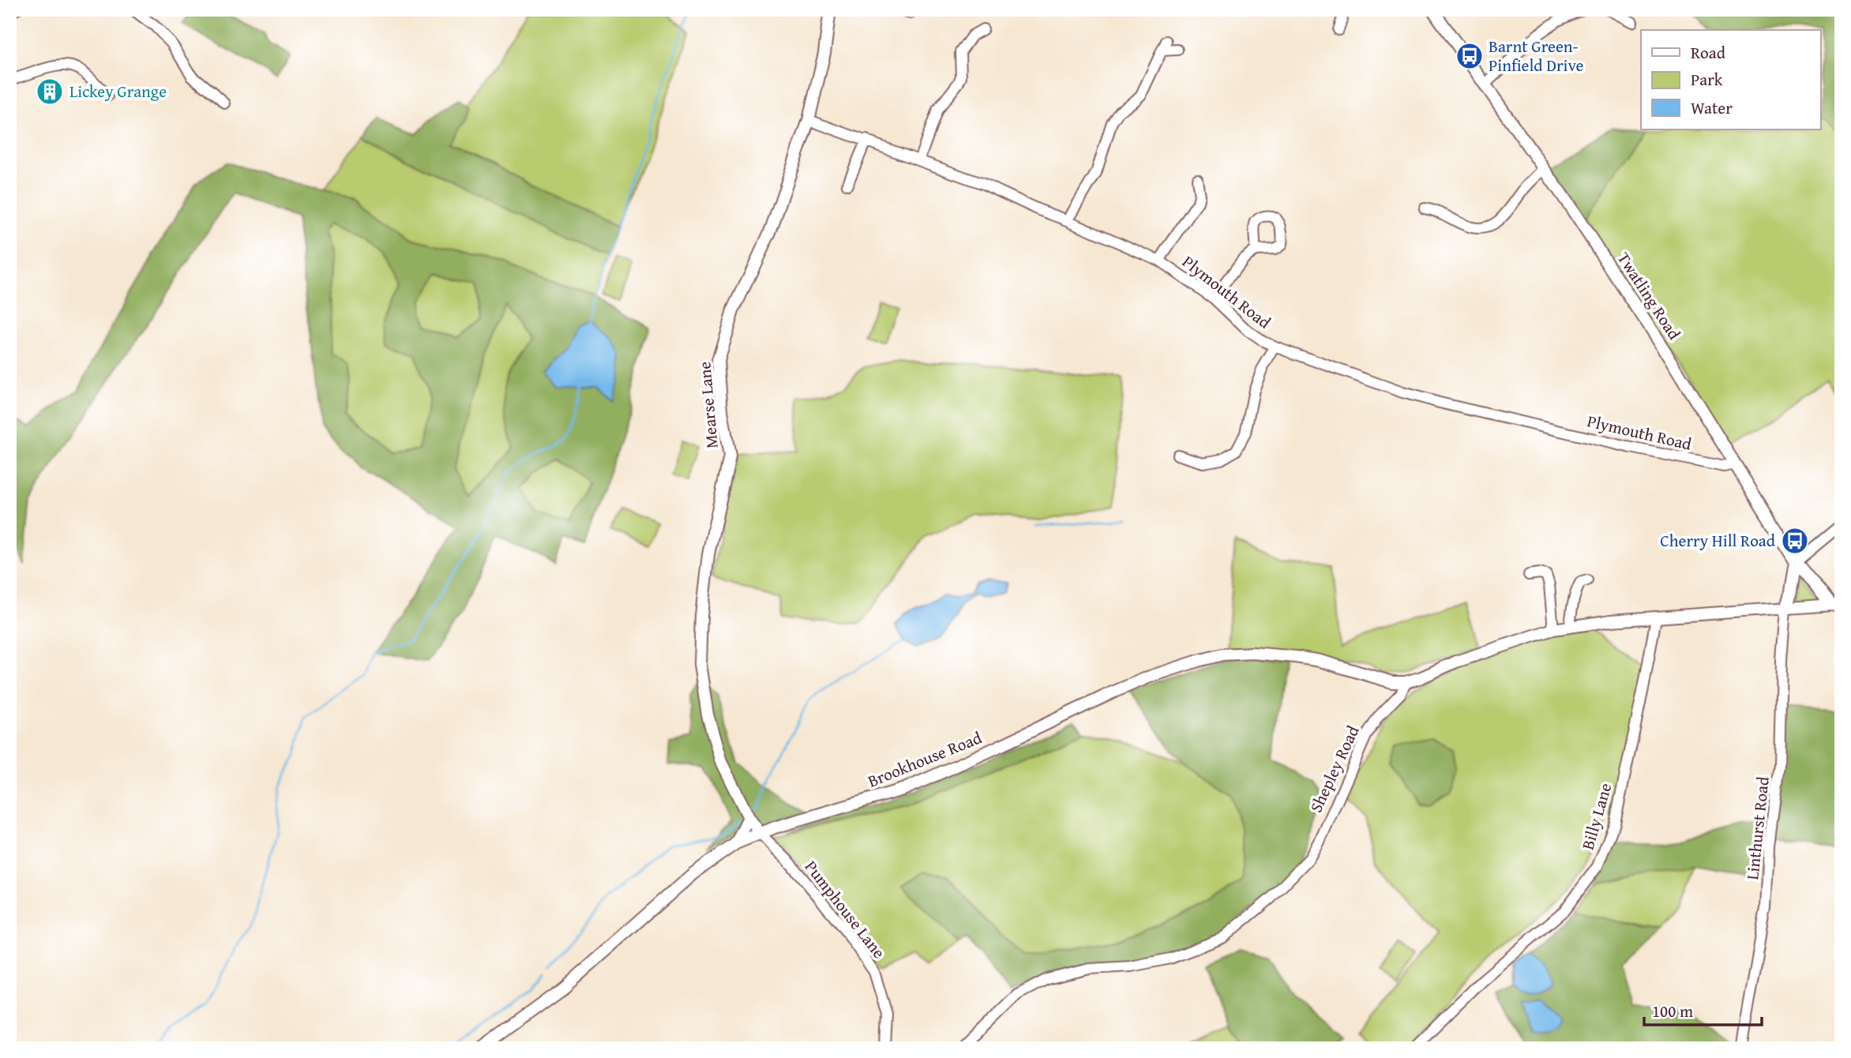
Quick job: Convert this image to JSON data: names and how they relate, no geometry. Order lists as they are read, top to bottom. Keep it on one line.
{"streets":{"street":["Plymouth Road","Twatling Road","Mearse Lane","Brookhouse Road","Shepley Road","Billy Lane","Linthurst Road","Pumphouse Lane"]},"crossings":[["Plymouth Road","Twatling Road"],["Plymouth Road","Mearse Lane"],["Mearse Lane","Brookhouse Road"],["Mearse Lane","Pumphouse Lane"],["Brookhouse Road","Shepley Road"],["Brookhouse Road","Pumphouse Lane"]],"places":{"bus stop":["Barnt Green- Pinfield Drive","Cherry Hill Road"],"building":["Lickey Grange"]},"legend":["Road","Park","Water"],"scale_bar":"100 m"}
